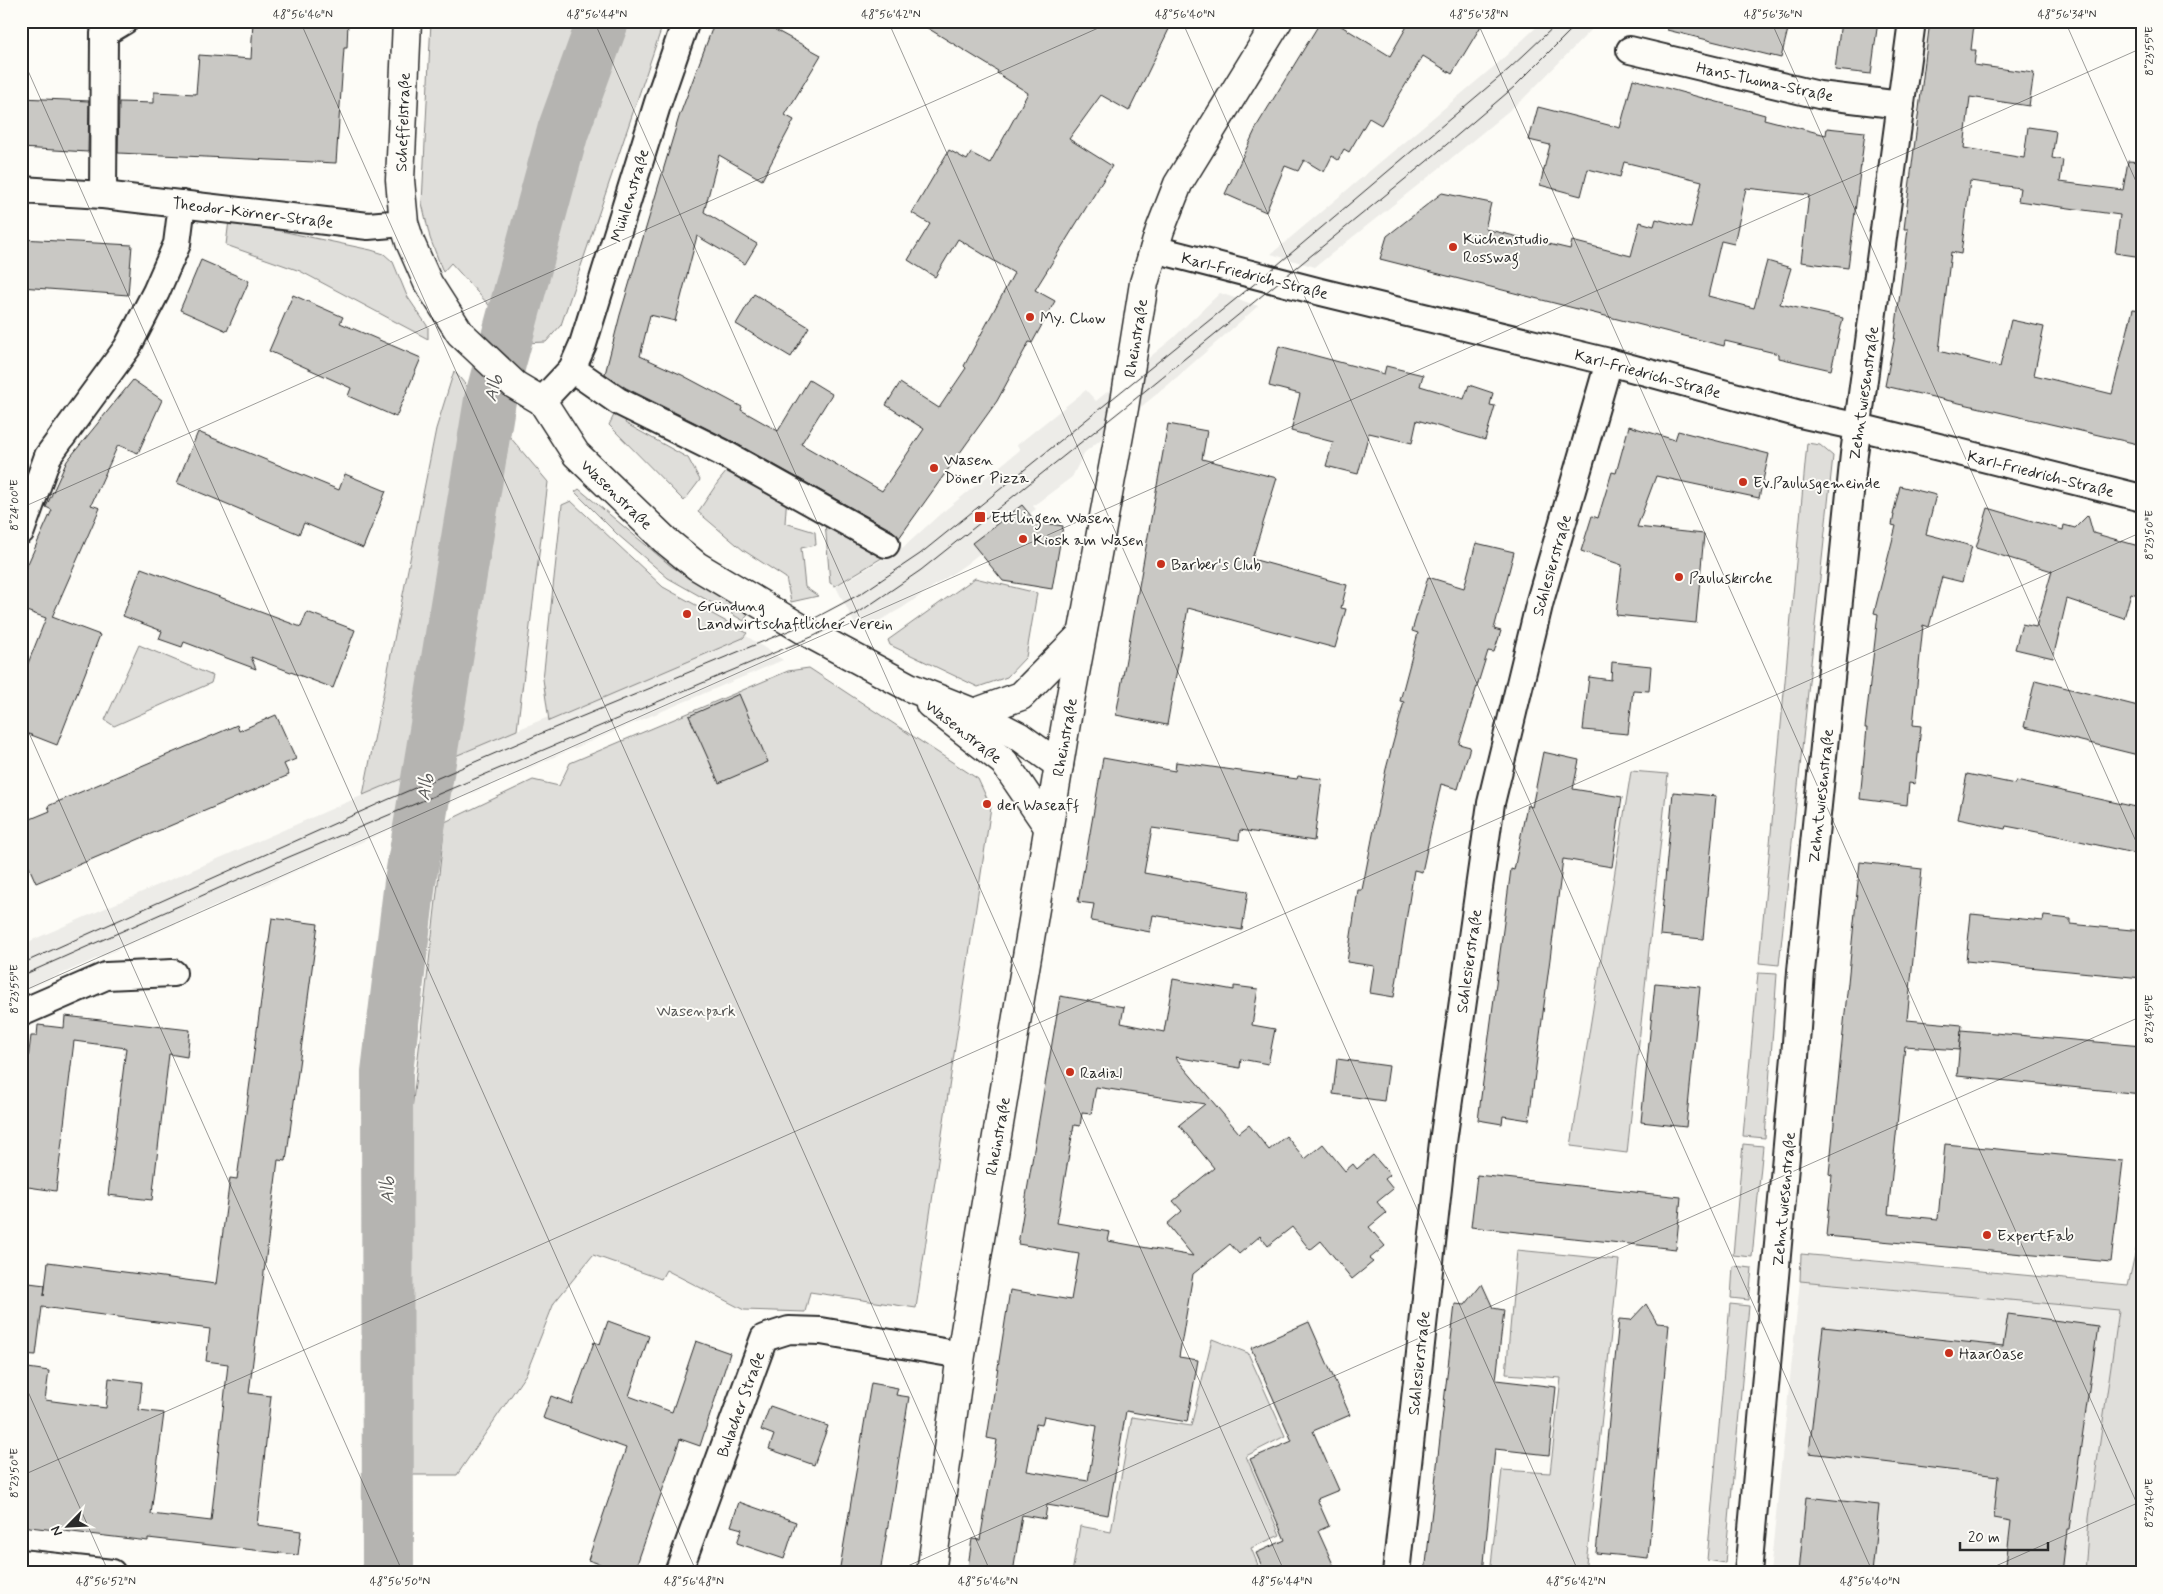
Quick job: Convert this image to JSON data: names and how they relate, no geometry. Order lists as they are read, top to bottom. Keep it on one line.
{"streets":{"main road":["Scheffelstraße","Rheinstraße","Wasenstraße"],"street":["Hans-Thoma-Straße","Mühlenstraße","Theodor-Körner-Straße","Karl-Friedrich-Straße","Zehntwiesenstraße","Schlesierstraße","Bulacher Straße"]},"crossings":[["Hans-Thoma-Straße","Zehntwiesenstraße"],["Scheffelstraße","Theodor-Körner-Straße"],["Scheffelstraße","Wasenstraße"],["Mühlenstraße","Wasenstraße"],["Theodor-Körner-Straße","Wasenstraße"],["Karl-Friedrich-Straße","Rheinstraße"],["Karl-Friedrich-Straße","Zehntwiesenstraße"],["Karl-Friedrich-Straße","Schlesierstraße"],["Rheinstraße","Wasenstraße"],["Rheinstraße","Bulacher Straße"]],"water":["Alb"],"parks":["Wasenpark"],"places":{"other":["Küchenstudio Rosswag","My. Chow","Wasen Döner Pizza","Ev.Paulusgemeinde","Kiosk am Wasen","Barber's Club","Pauluskirche","Gründung Landwirtschaftlicher Verein","der Waseaff","Radial","ExpertFab","HaarOase"],"transit":["Ettlingen Wasen"]},"scale_bar":"20 m","north":"bottom left","coordinates":["48°56'46\"N","48°56'44\"N","48°56'42\"N","48°56'40\"N","48°56'38\"N","48°56'36\"N","48°56'34\"N","8°23'55\"E","8°24'00\"E","8°23'50\"E","8°23'45\"E","8°23'40\"E","48°56'52\"N","48°56'50\"N","48°56'48\"N"]}
